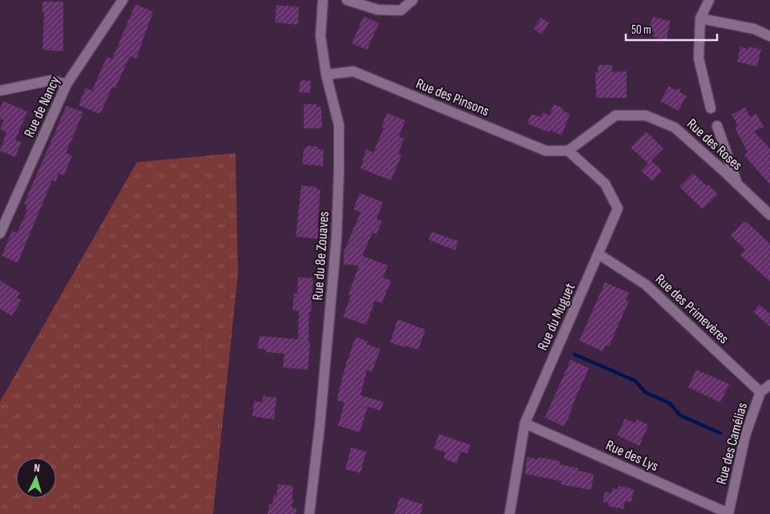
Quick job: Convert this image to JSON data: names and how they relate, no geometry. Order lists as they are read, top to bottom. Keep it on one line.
{"streets":{"street":["Rue des Pinsons","Rue de Nancy","Rue des Roses","Rue du 8e Zouaves","Rue des Primevères","Rue du Muguet","Rue des Camélias","Rue des Lys"]},"crossings":[["Rue des Pinsons","Rue des Roses"],["Rue des Pinsons","Rue du 8e Zouaves"],["Rue des Pinsons","Rue du Muguet"],["Rue des Roses","Rue du Muguet"],["Rue des Primevères","Rue du Muguet"],["Rue des Primevères","Rue des Camélias"],["Rue du Muguet","Rue des Lys"],["Rue des Camélias","Rue des Lys"]],"scale_bar":"50 m","north":"top"}
